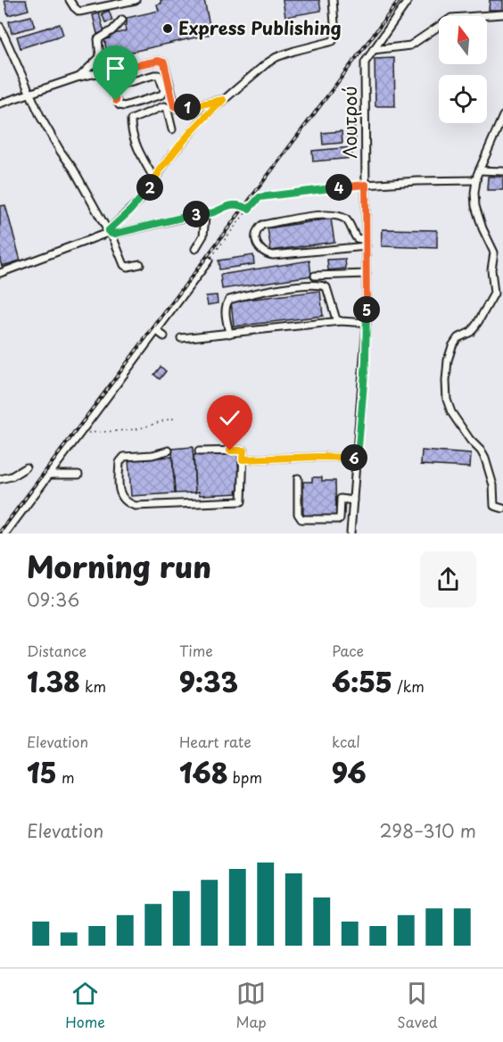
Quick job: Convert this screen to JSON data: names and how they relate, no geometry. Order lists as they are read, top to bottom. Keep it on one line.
{"streets":{"street":["Λουτρού"]},"places":["Express Publishing"],"north":"top","page":{"pins":["1","2","4","3","5","6"],"heading":["Morning run","09:36"],"stats":[["Distance","1.38 km"],["Time","9:33"],["Pace","6:55 /km"],["Elevation","15 m"],["Heart rate","168 bpm"],["kcal","96"]],"chart":["Elevation","298–310 m"],"tabs":["Home","Map","Saved"]}}
